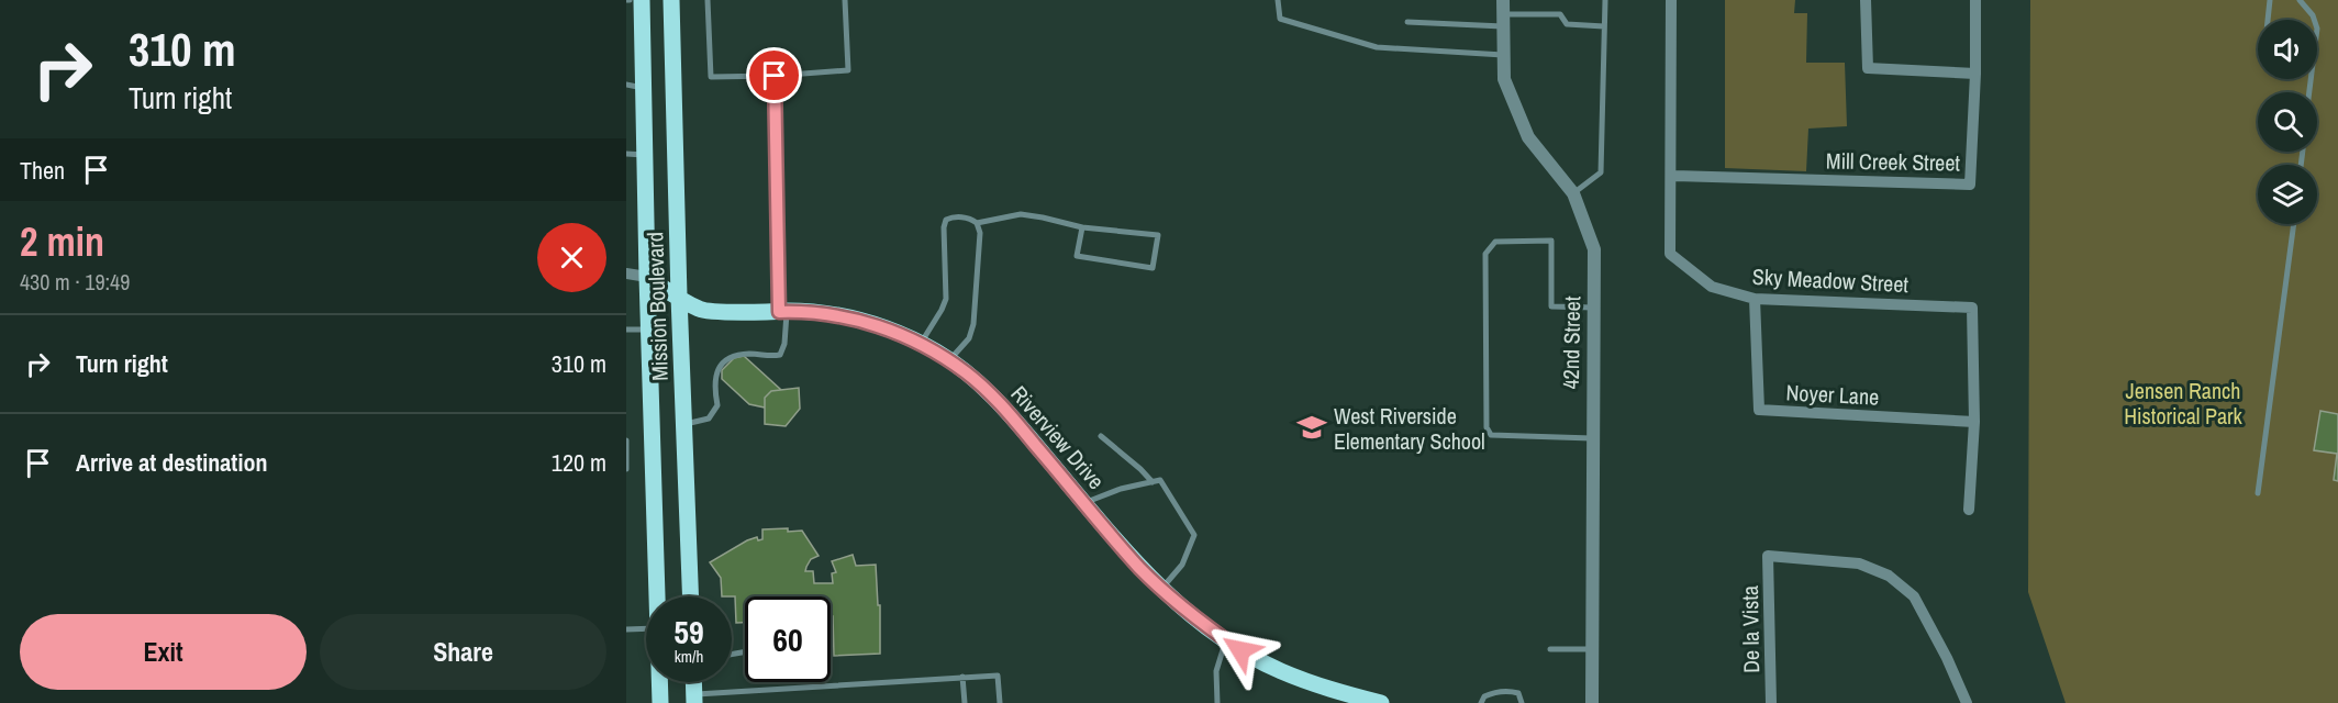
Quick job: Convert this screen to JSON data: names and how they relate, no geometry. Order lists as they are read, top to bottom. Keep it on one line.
{"streets":{"main road":["Mission Boulevard","Riverview Drive"],"street":["Mill Creek Street","Sky Meadow Street","42nd Street","Noyer Lane","De la Vista"]},"crossings":[["Mill Creek Street","Sky Meadow Street"],["Sky Meadow Street","Noyer Lane"],["Mission Boulevard","Riverview Drive"]],"parks":["Jensen Ranch Historical Park"],"places":{"school or university":["West Riverside Elementary School"]},"page":{"turn":["310 m","Turn right"],"then":"Then","heading":["2 min","430 m · 19:49"],"list":[{"name":"Turn right","value":"310 m"},{"name":"Arrive at destination","value":"120 m"}],"speed":"59 km/h","limit":"60","buttons":["Exit","Share"]}}
